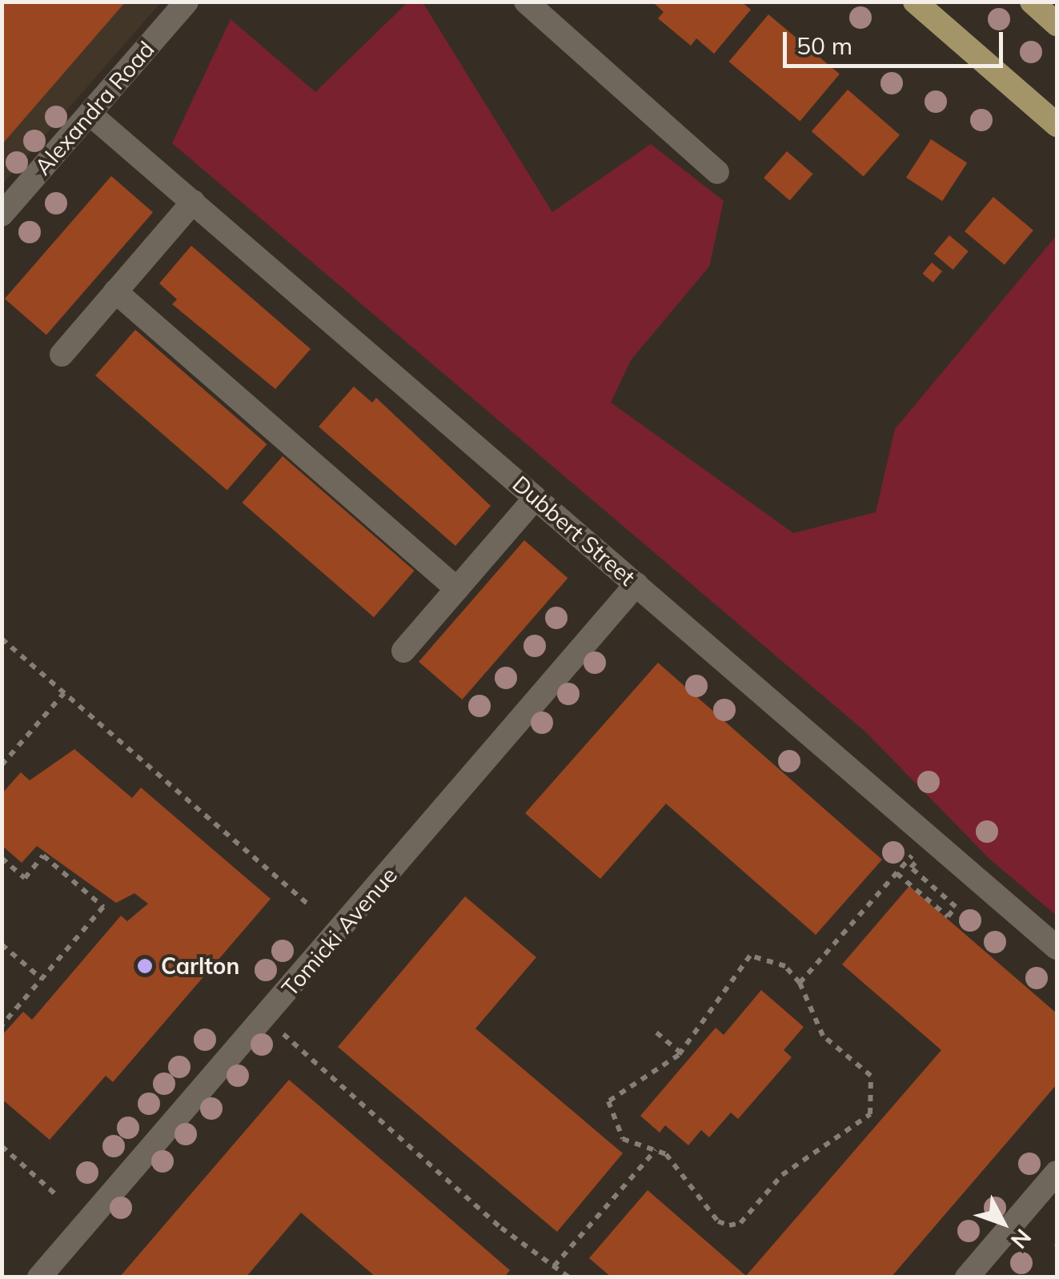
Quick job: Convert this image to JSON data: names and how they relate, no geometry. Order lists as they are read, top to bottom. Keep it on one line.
{"streets":{"street":["Alexandra Road","Dubbert Street","Tomicki Avenue"]},"crossings":[["Alexandra Road","Dubbert Street"],["Dubbert Street","Tomicki Avenue"]],"places":["Carlton"],"scale_bar":"50 m","north":"bottom right"}
